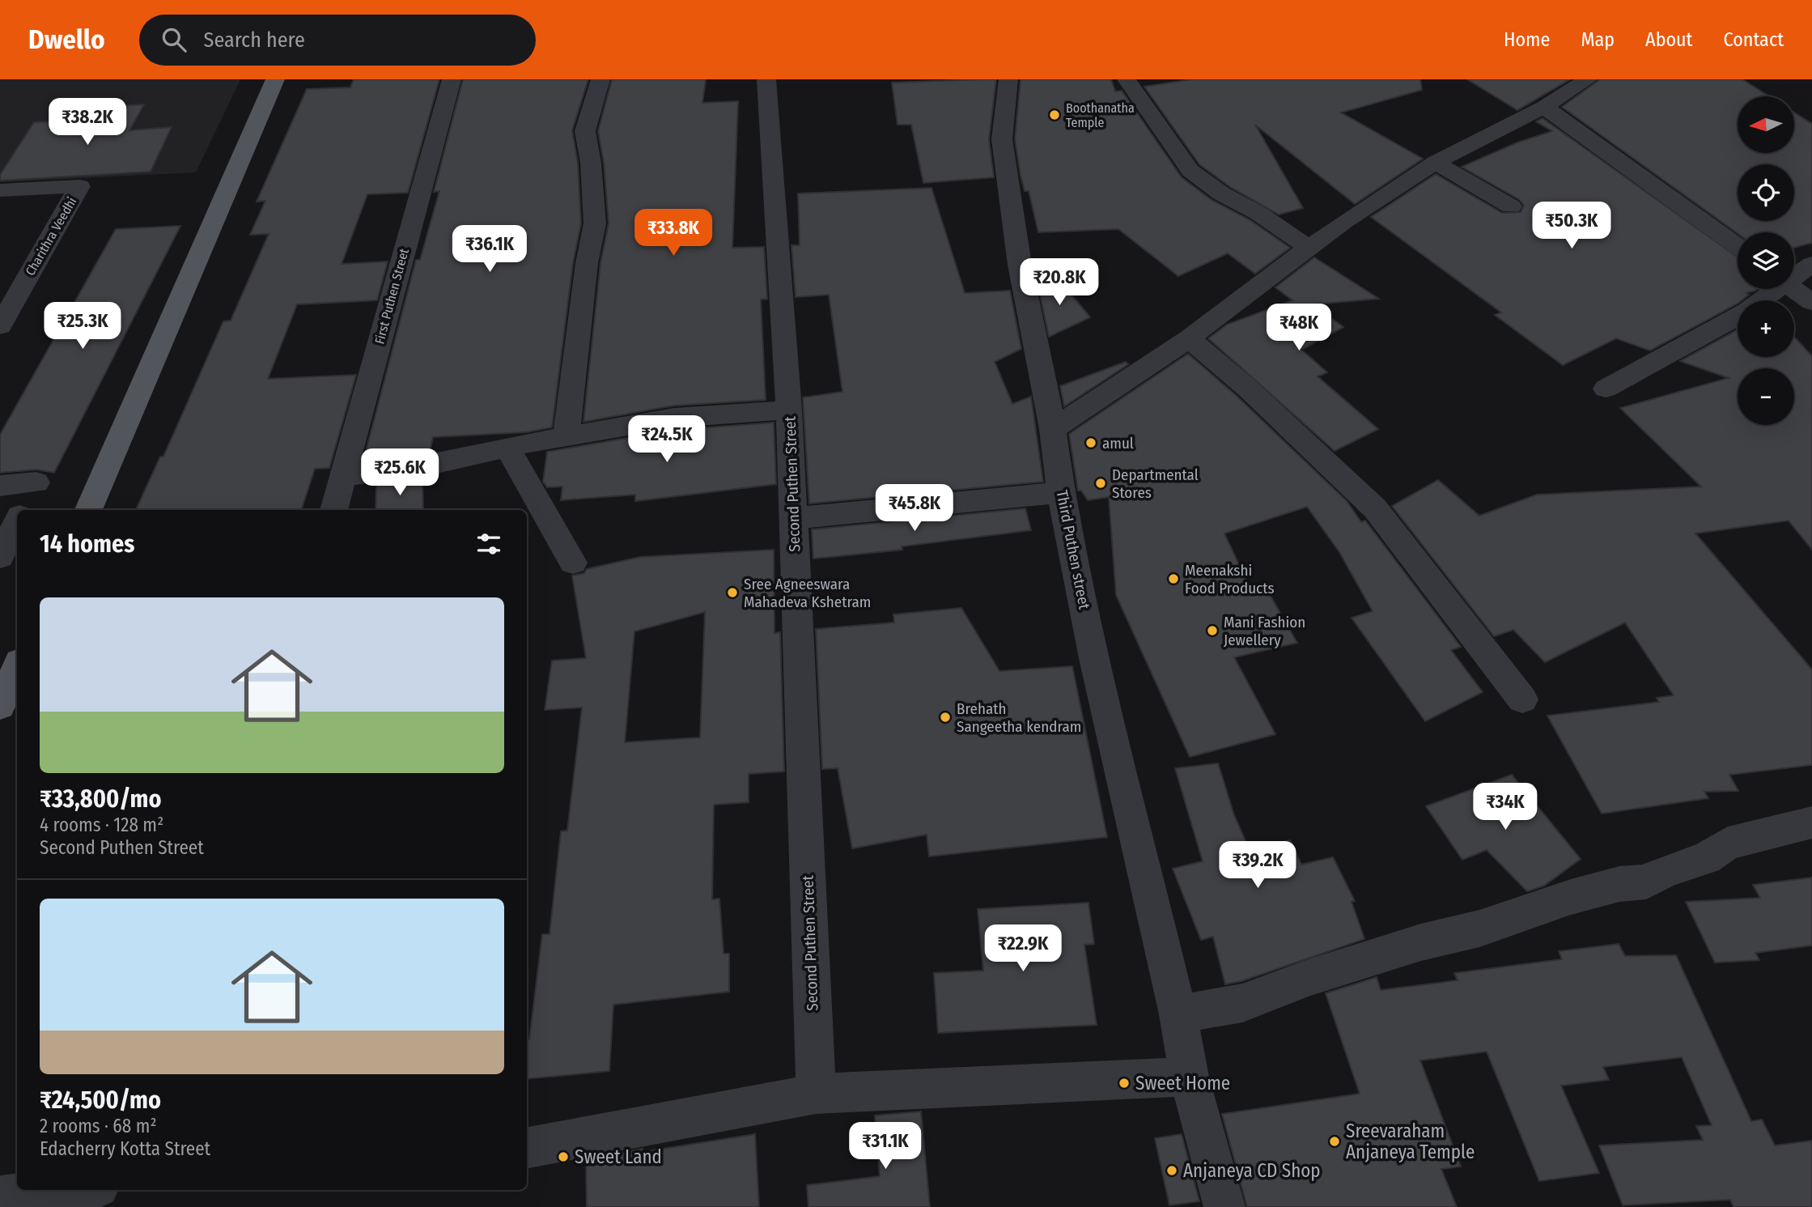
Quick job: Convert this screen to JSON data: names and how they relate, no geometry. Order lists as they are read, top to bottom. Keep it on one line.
{"streets":{"street":["Charithra Veedhi","First Puthen Street","Second Puthen Street","Third Puthen street"]},"places":["Boothanatha Temple","amul","Departmental Stores","Meenakshi Food Products","Sree Agneeswara Mahadeva Kshetram","Mani Fashion Jewellery","Brehath Sangeetha kendram","Sweet Home","Sreevaraham Anjaneya Temple","Sweet Land","Anjaneya CD Shop"],"north":"left","page":{"header":"Dwello","search":"Search here","nav":["Home","Map","About","Contact"],"map_buttons":["+","−"],"price":["₹38.2K","₹50.3K","₹33.8K","₹36.1K","₹20.8K","₹25.3K","₹48K","₹24.5K","₹25.6K","₹45.8K","₹34K","₹39.2K","₹22.9K","₹31.1K"],"heading":"14 homes","list":[{"name":"₹33,800/mo","note":"4 rooms · 128 m² · Second Puthen Street"},{"name":"₹24,500/mo","note":"2 rooms · 68 m² · Edacherry Kotta Street"}]}}
